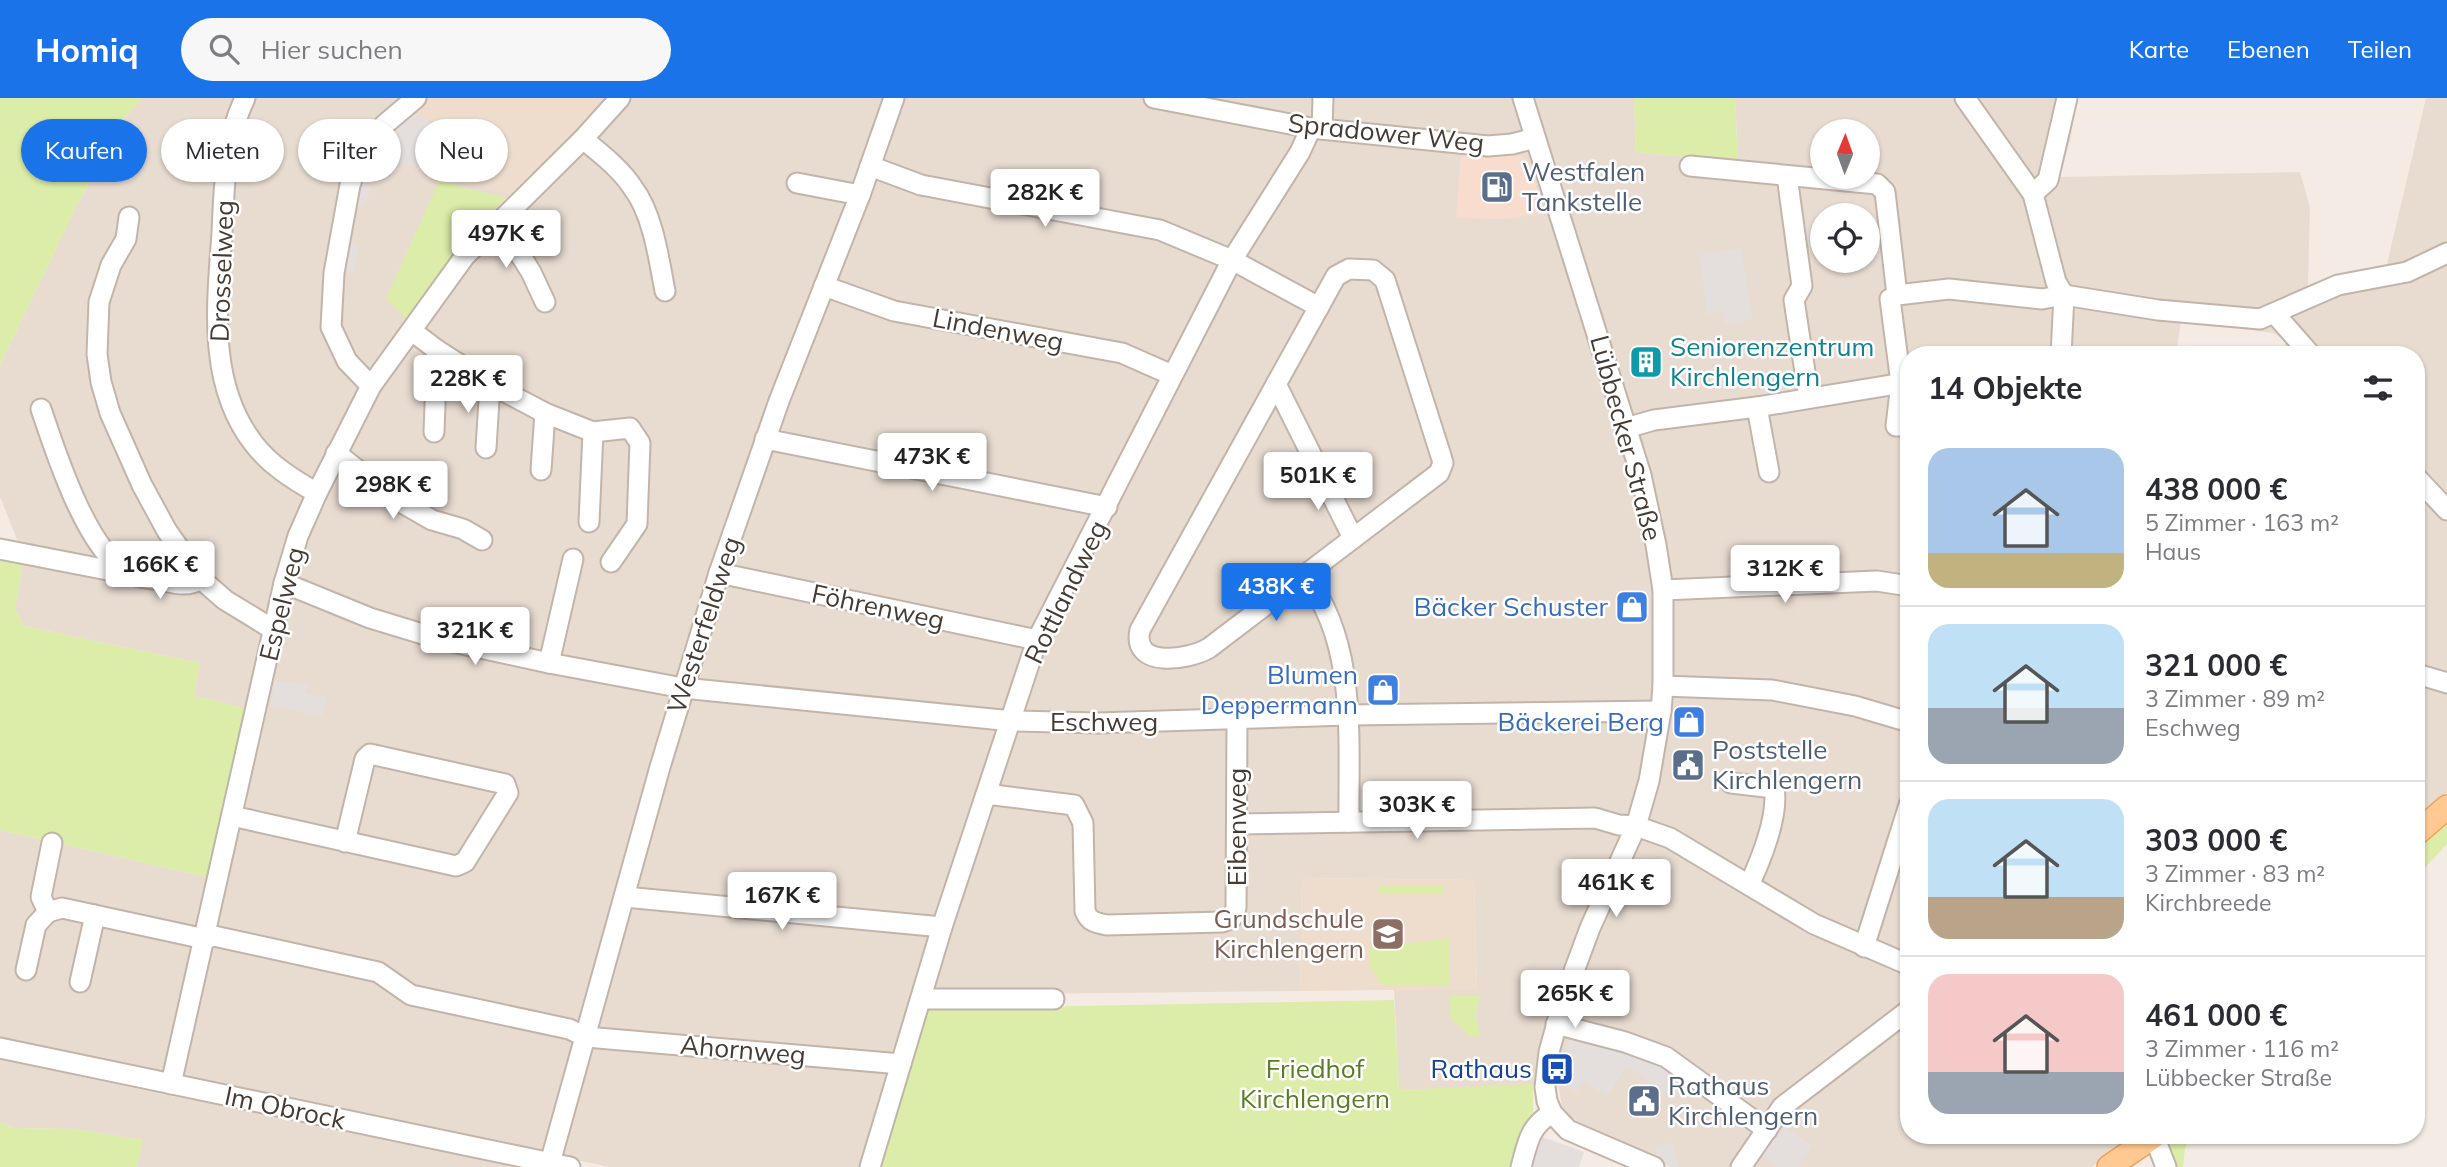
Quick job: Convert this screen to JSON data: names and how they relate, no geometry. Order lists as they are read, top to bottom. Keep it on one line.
{"streets":{"street":["Spradower Weg","Drosselweg","Lindenweg","Lübbecker Straße","Rottlandweg","Espelweg","Föhrenweg","Westerfeldweg","Eschweg","Eibenweg","Ahornweg","Im Obrock"]},"crossings":[["Spradower Weg","Lübbecker Straße"],["Spradower Weg","Rottlandweg"],["Drosselweg","Espelweg"],["Lindenweg","Rottlandweg"],["Lindenweg","Westerfeldweg"],["Lübbecker Straße","Eschweg"],["Rottlandweg","Föhrenweg"],["Rottlandweg","Eschweg"],["Rottlandweg","Eibenweg"],["Rottlandweg","Ahornweg"],["Espelweg","Eschweg"],["Espelweg","Ahornweg"],["Espelweg","Im Obrock"],["Föhrenweg","Westerfeldweg"],["Westerfeldweg","Eschweg"],["Westerfeldweg","Ahornweg"],["Westerfeldweg","Im Obrock"],["Eschweg","Eibenweg"]],"parks":["Friedhof Kirchlengern"],"places":{"fuel station":["Westfalen Tankstelle"],"building":["Seniorenzentrum Kirchlengern"],"shop":["Bäcker Schuster","Blumen Deppermann","Bäckerei Berg"],"public building":["Poststelle Kirchlengern","Rathaus Kirchlengern"],"school or university":["Grundschule Kirchlengern"],"bus stop":["Rathaus"]},"north":"top","page":{"header":"Homiq","search":"Hier suchen","nav":["Karte","Ebenen","Teilen"],"chip":["Kaufen","Mieten","Filter","Neu"],"price":["282K €","497K €","228K €","473K €","501K €","298K €","166K €","312K €","438K €","321K €","303K €","461K €","167K €","265K €"],"heading":"14 Objekte","list":[{"name":"438 000 €","note":"5 Zimmer · 163 m² · Haus"},{"name":"321 000 €","note":"3 Zimmer · 89 m² · Eschweg"},{"name":"303 000 €","note":"3 Zimmer · 83 m² · Kirchbreede"},{"name":"461 000 €","note":"3 Zimmer · 116 m² · Lübbecker Straße"}]}}
